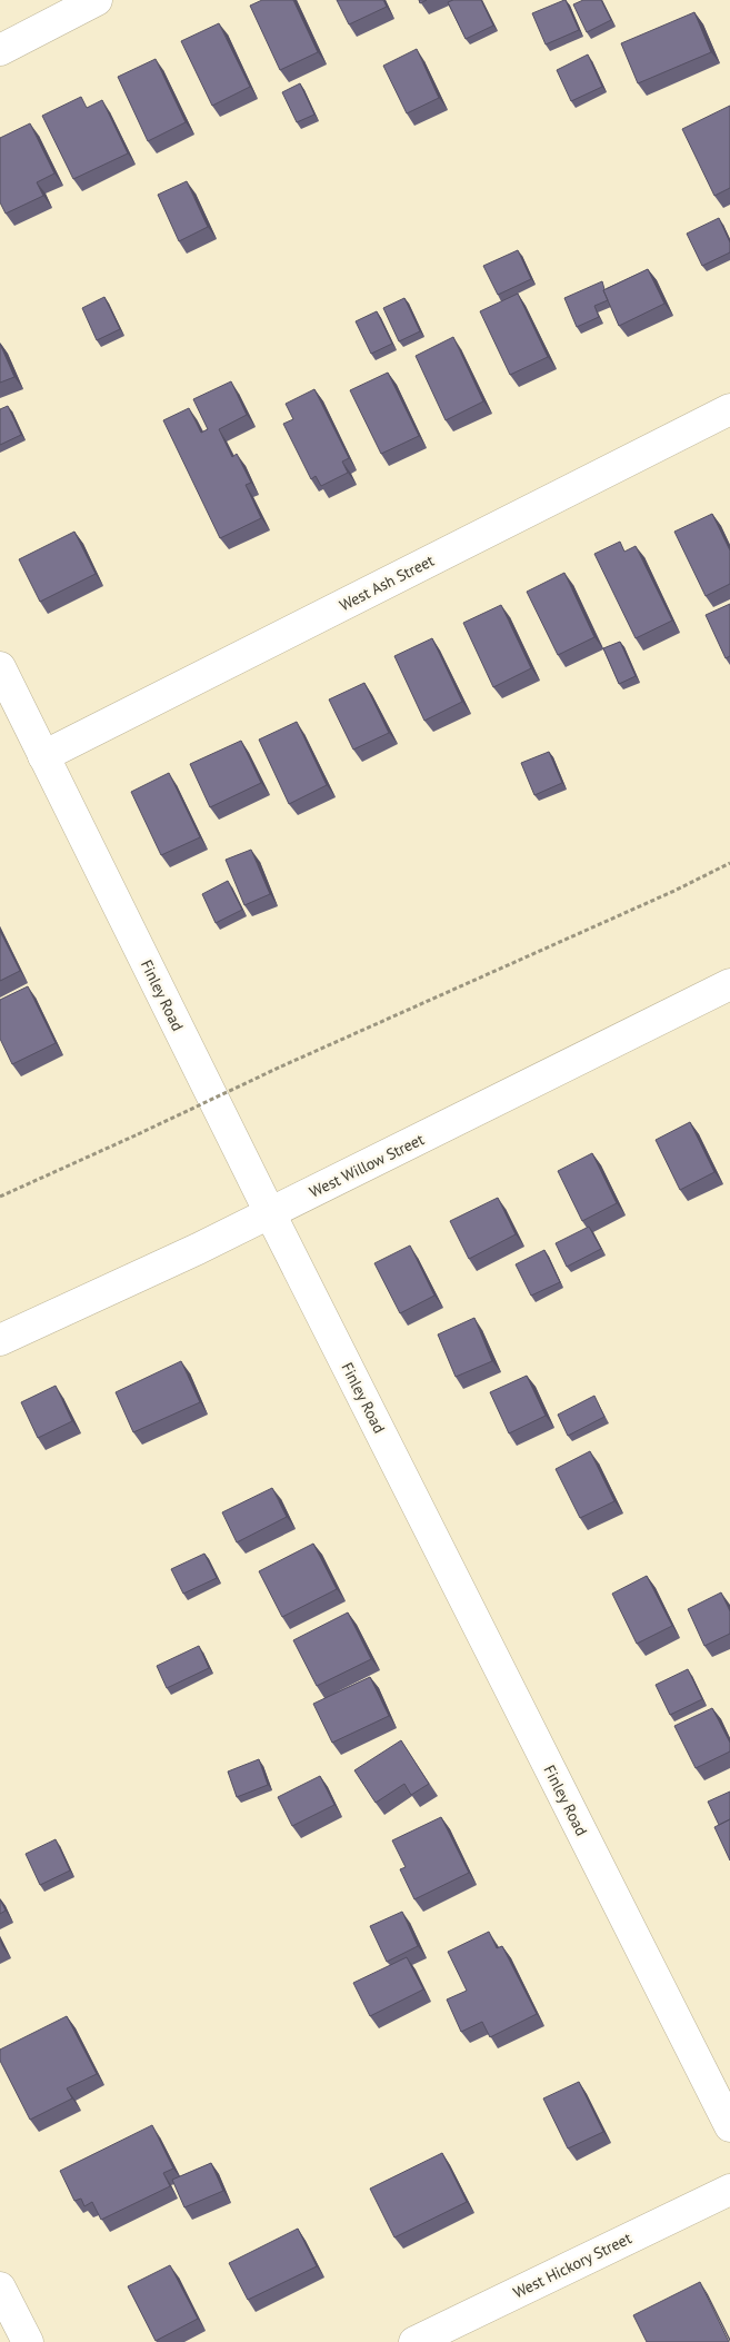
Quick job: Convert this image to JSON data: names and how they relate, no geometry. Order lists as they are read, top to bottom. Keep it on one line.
{"streets":{"street":["West Ash Street","Finley Road","West Willow Street","West Hickory Street"]},"crossings":[["West Ash Street","Finley Road"],["Finley Road","West Willow Street"]]}
